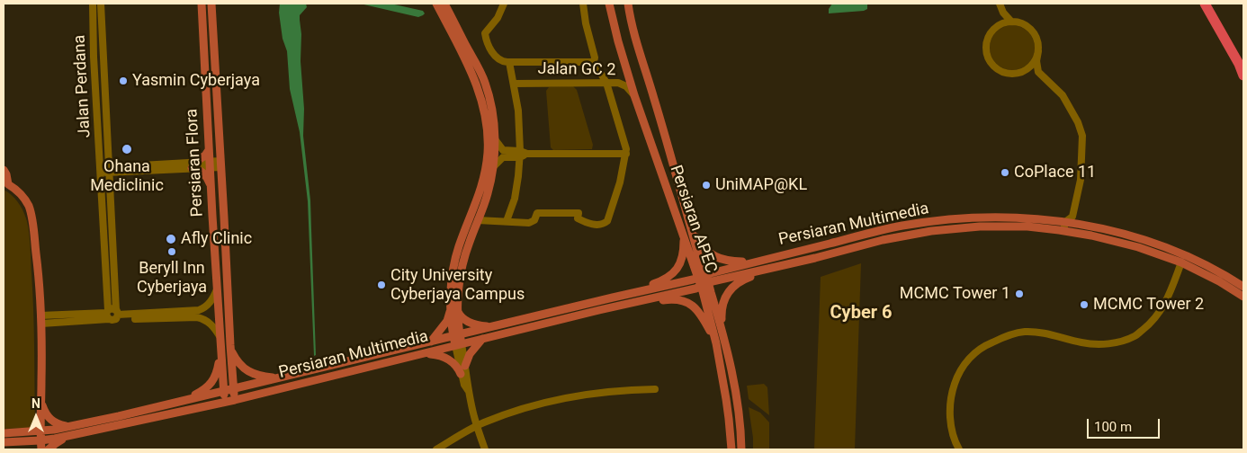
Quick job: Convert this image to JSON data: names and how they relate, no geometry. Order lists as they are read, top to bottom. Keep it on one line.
{"streets":{"main road":["Persiaran Flora","Persiaran APEC","Persiaran Multimedia"],"street":["Jalan GC 2","Jalan Perdana"]},"crossings":[["Jalan GC 2","Persiaran APEC"],["Persiaran Flora","Persiaran Multimedia"],["Persiaran APEC","Persiaran Multimedia"]],"districts":["Cyber 6"],"places":["Yasmin Cyberjaya","Ohana Mediclinic","CoPlace 11","UniMAP@KL","Afly Clinic","Beryll Inn Cyberjaya","City University Cyberjaya Campus","MCMC Tower 1","MCMC Tower 2"],"scale_bar":"100 m","north":"top"}
